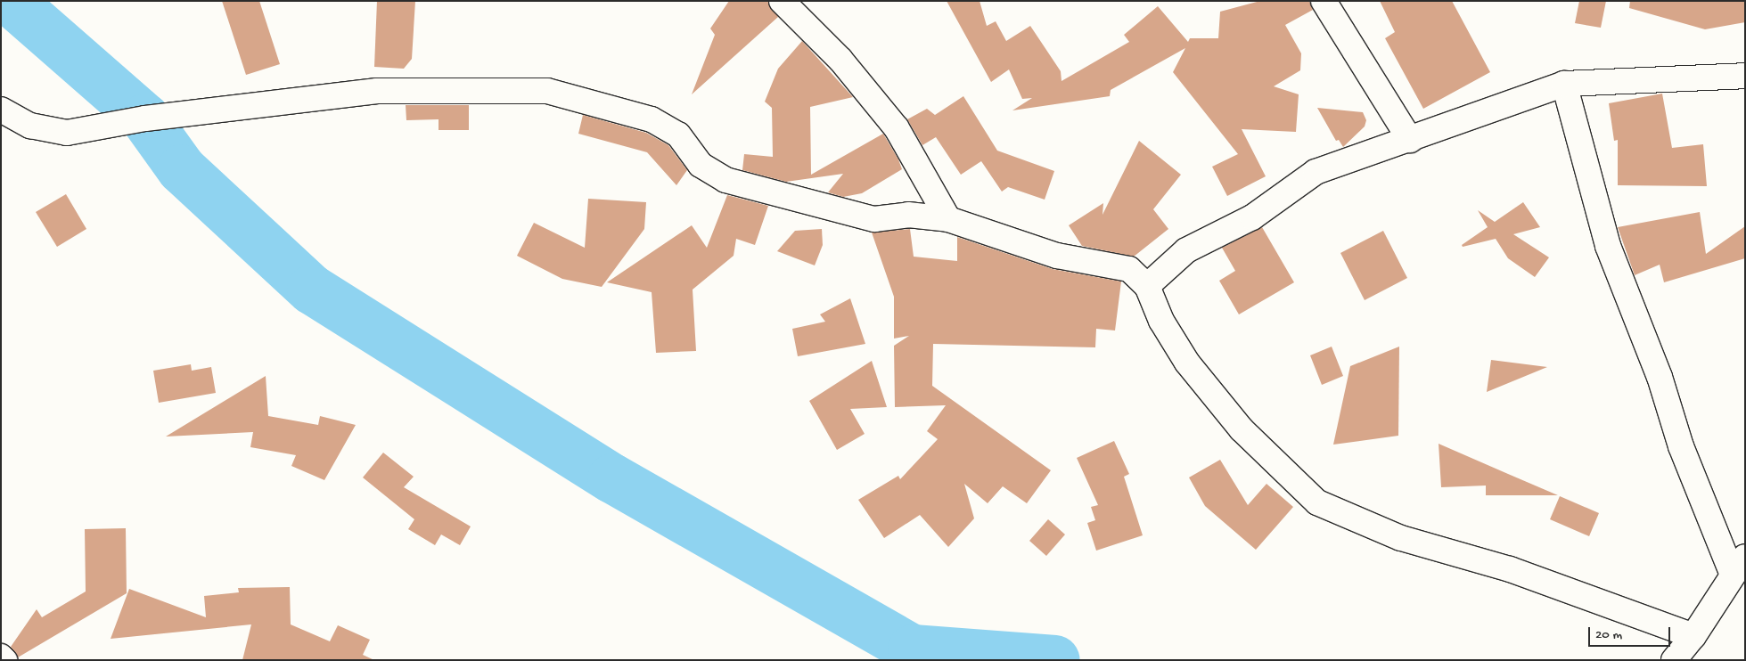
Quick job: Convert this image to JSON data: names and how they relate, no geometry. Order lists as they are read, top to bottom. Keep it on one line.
{"scale_bar":"20 m"}
